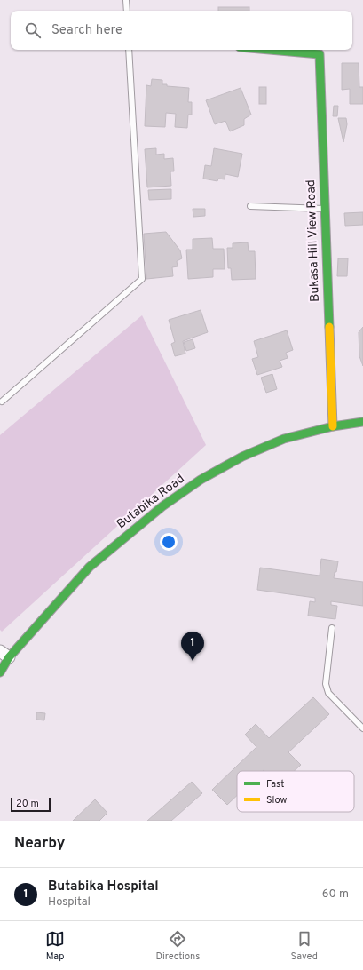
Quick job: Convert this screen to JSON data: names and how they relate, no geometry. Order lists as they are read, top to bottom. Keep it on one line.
{"streets":{"street":["Bukasa Hill View Road","Butabika Road"]},"crossings":[["Bukasa Hill View Road","Butabika Road"]],"legend":["Fast","Slow"],"scale_bar":"20 m","page":{"search":"Search here","pins":"1","scale":"20 m","heading":"Nearby","list":[{"mark":"1","name":"Butabika Hospital","note":"Hospital","value":"60 m"}],"nav":["Map","Directions","Saved"]}}
